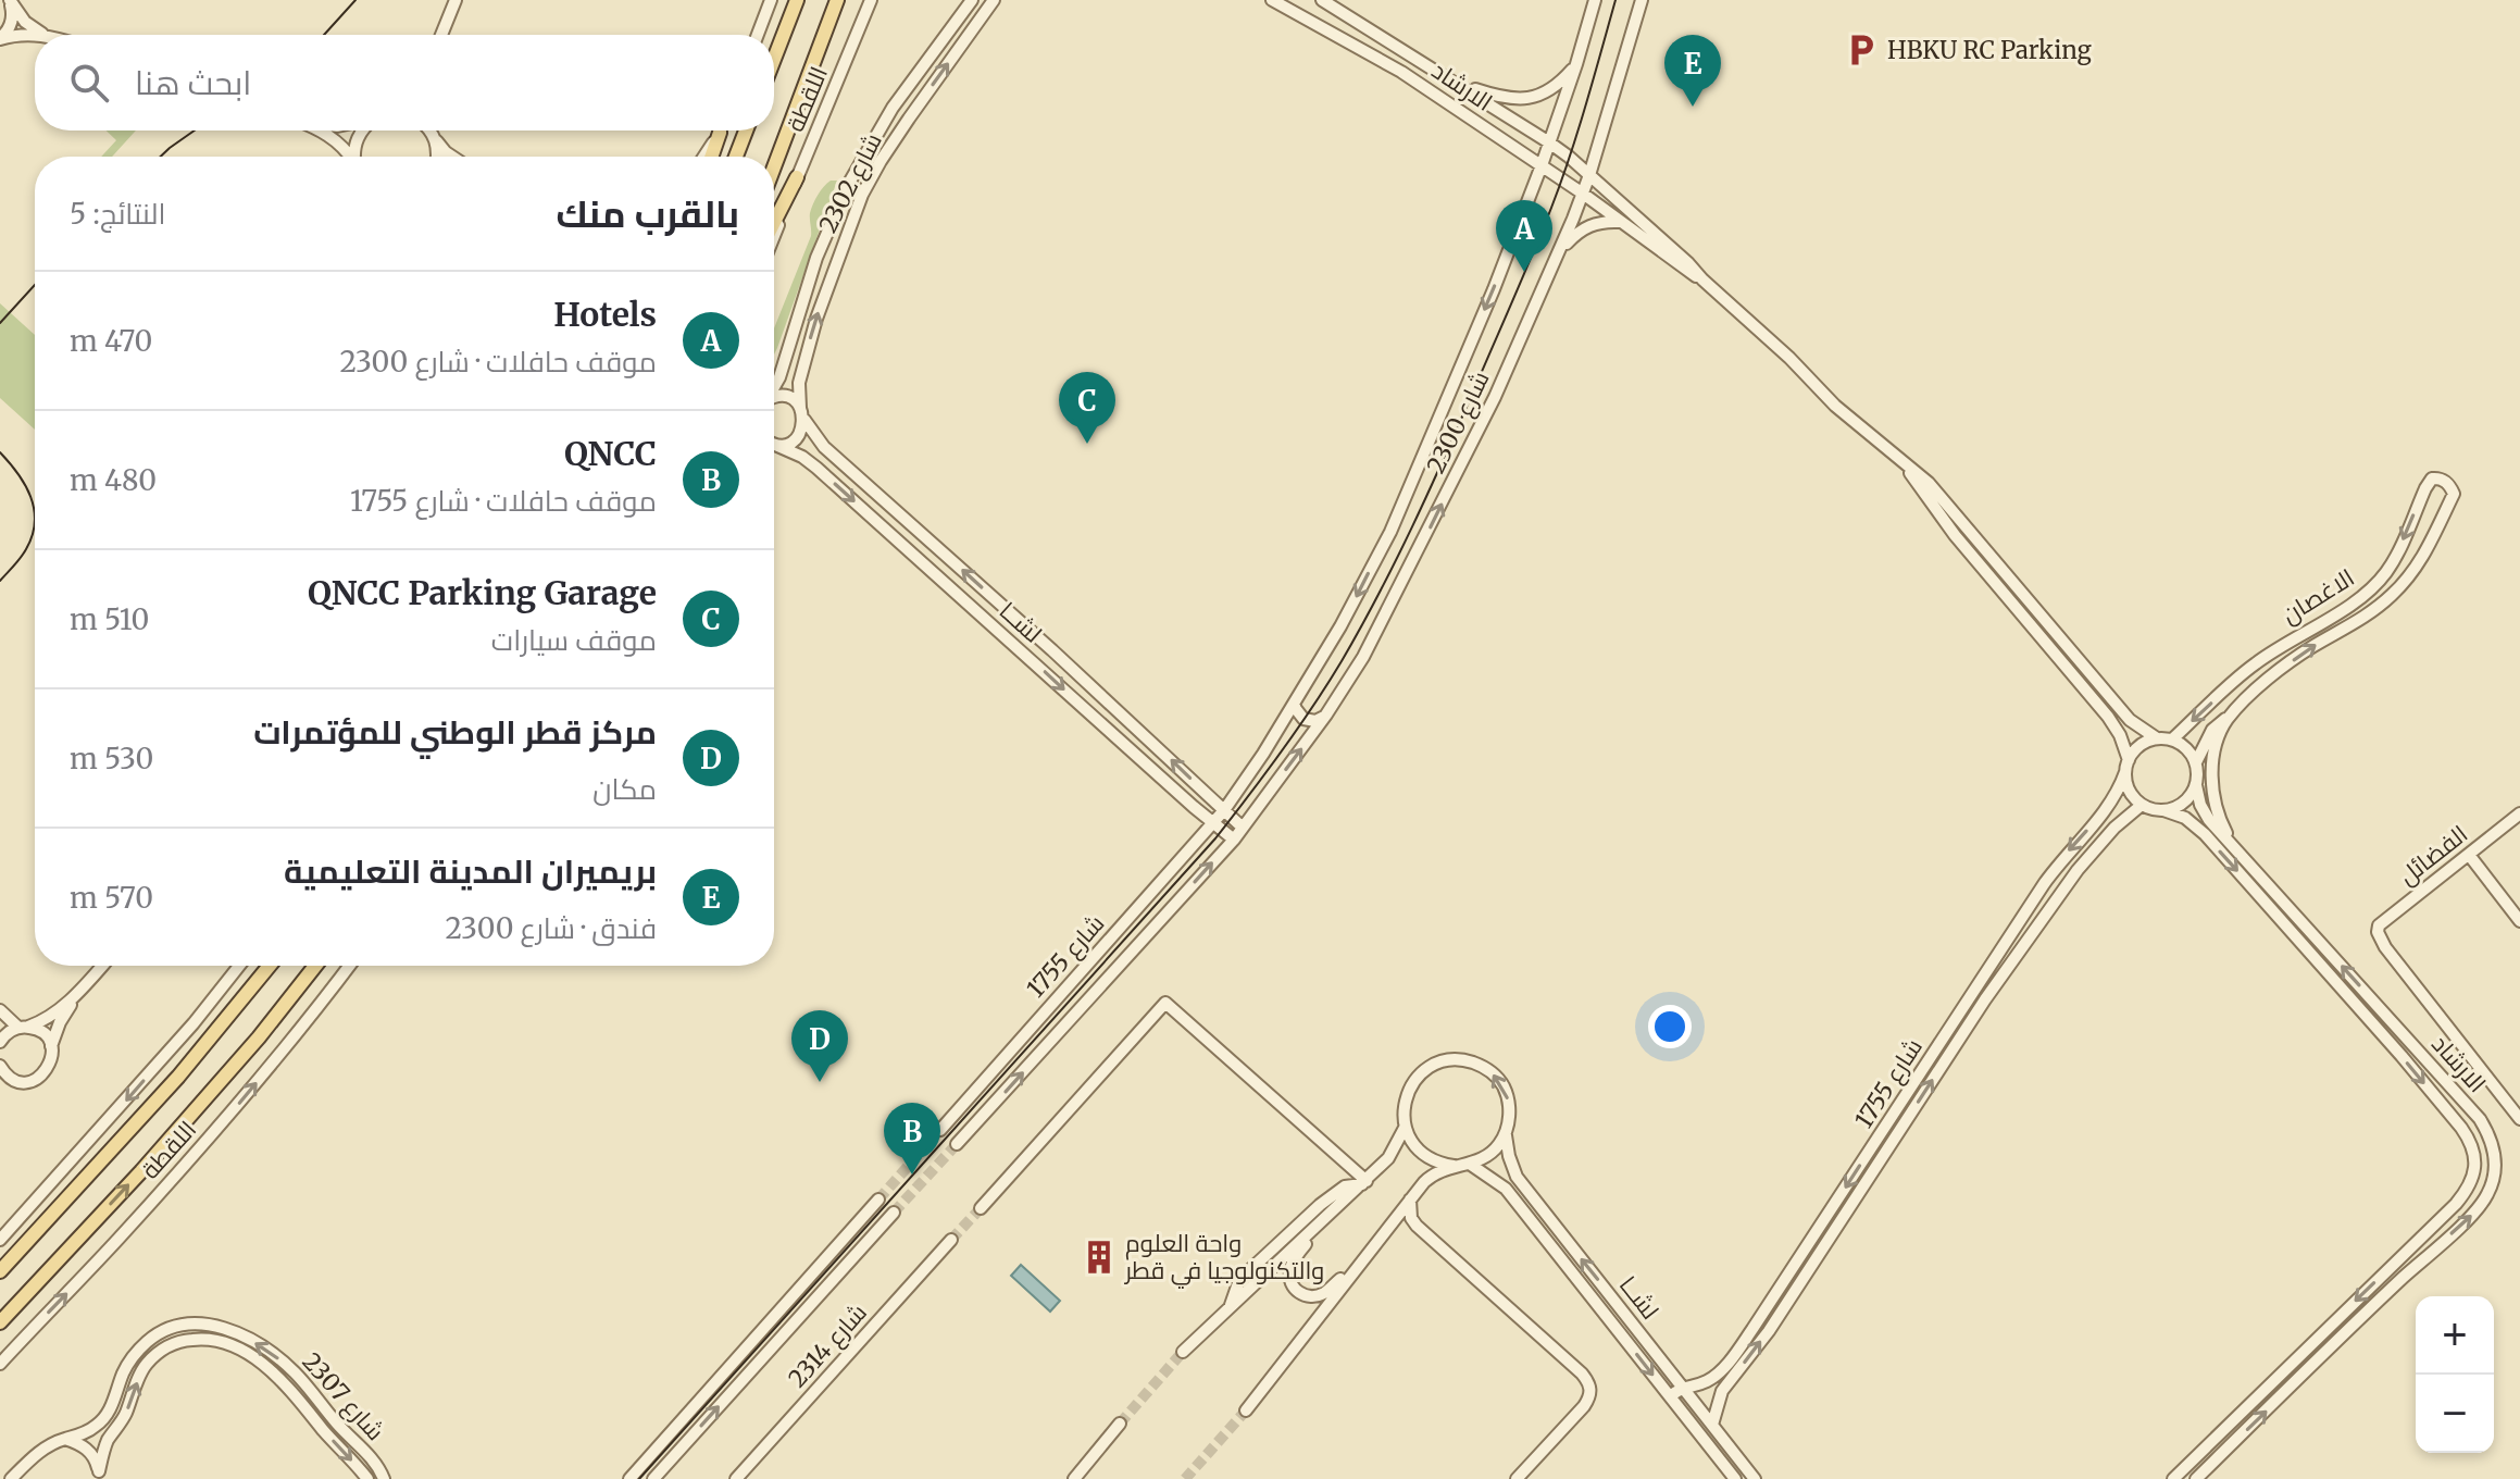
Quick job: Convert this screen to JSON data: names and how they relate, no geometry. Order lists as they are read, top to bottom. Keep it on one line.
{"streets":{"main road":["اللقطة"],"street":["الارشاد","شارع 2302","شارع 2300","الاغصان","لشــا","الفضائل","شارع 1755","شارع 2314","شارع 2307"]},"crossings":[["الارشاد","شارع 2300"],["الارشاد","الاغصان"],["الارشاد","شارع 1755"],["شارع 2302","لشــا"],["شارع 2300","لشــا"],["شارع 2300","شارع 1755"],["الاغصان","شارع 1755"],["لشــا","شارع 1755"]],"places":{"parking":["HBKU RC Parking"],"building":["واحة العلوم والتكنولوجيا في قطر"]},"page":{"pins":["E","A","C","D","B"],"search":"ابحث هنا","heading":["بالقرب منك","النتائج: 5"],"list":[{"mark":"A","name":"Hotels","note":"موقف حافلات · شارع 2300","value":"470 m"},{"mark":"B","name":"QNCC","note":"موقف حافلات · شارع 1755","value":"480 m"},{"mark":"C","name":"QNCC Parking Garage","note":"موقف سيارات","value":"510 m"},{"mark":"D","name":"مركز قطر الوطني للمؤتمرات","note":"مكان","value":"530 m"},{"mark":"E","name":"بريميران المدينة التعليمية","note":"فندق · شارع 2300","value":"570 m"}],"map_buttons":["+","−"]}}
